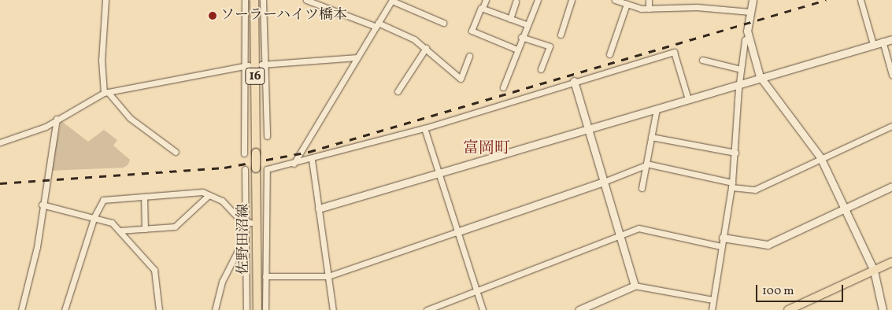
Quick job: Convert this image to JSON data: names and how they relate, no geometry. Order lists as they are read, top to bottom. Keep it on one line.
{"streets":{"main road":["16","佐野田沼線"]},"districts":["富岡町"],"places":["ソーラーハイツ橋本"],"scale_bar":"100 m"}
